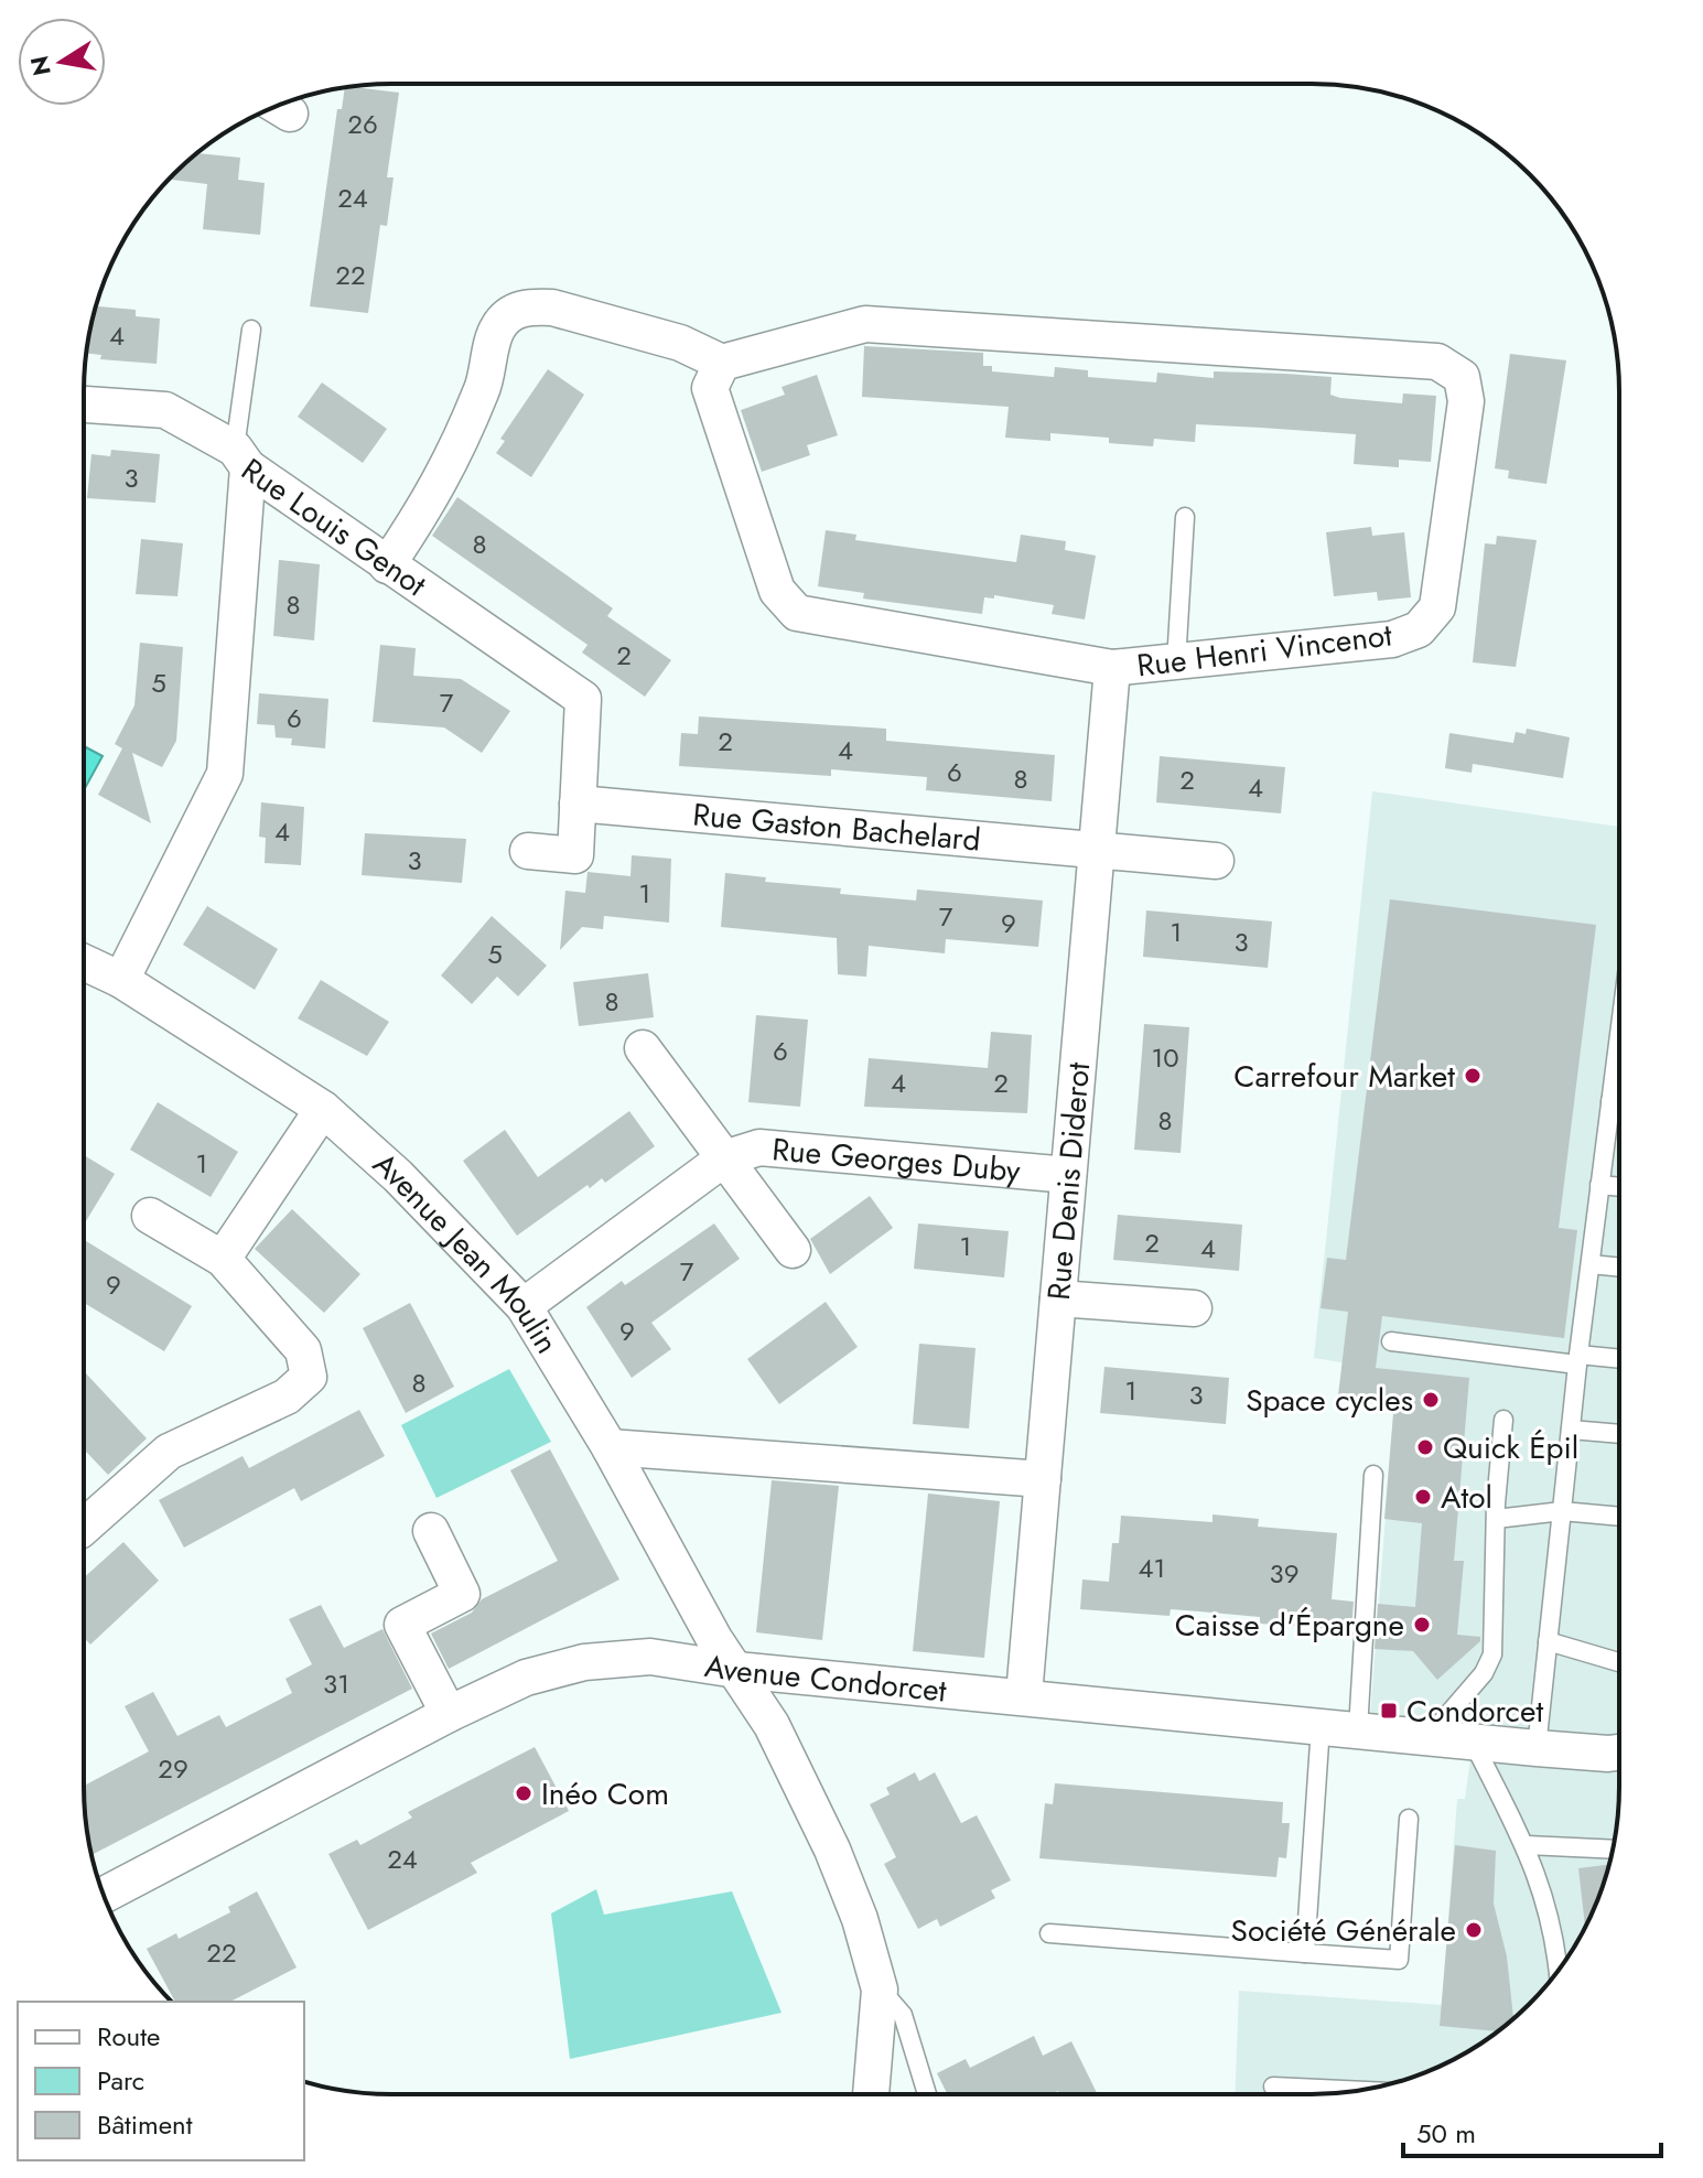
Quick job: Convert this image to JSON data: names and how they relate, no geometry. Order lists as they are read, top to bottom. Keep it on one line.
{"streets":{"street":["Rue Louis Genot","Rue Henri Vincenot","Rue Gaston Bachelard","Rue Georges Duby","Rue Denis Diderot","Avenue Jean Moulin","Avenue Condorcet"]},"crossings":[["Rue Louis Genot","Rue Gaston Bachelard"],["Rue Henri Vincenot","Rue Denis Diderot"],["Rue Gaston Bachelard","Rue Denis Diderot"],["Rue Georges Duby","Rue Denis Diderot"],["Rue Georges Duby","Avenue Jean Moulin"],["Rue Denis Diderot","Avenue Condorcet"],["Avenue Jean Moulin","Avenue Condorcet"]],"places":{"other":["Carrefour Market","Space cycles","Quick Épil","Atol","Caisse d'Épargne","Inéo Com","Société Générale"],"transit":["Condorcet"]},"house_numbers":["26","24","22","4","3","8","8","2","5","7","6","2","4","6","8","2","4","4","3","1","7","9","1","3","5","8","6","10","4","2","8","1","2","1","4","7","9","9","8","1","3","41","39","31","29","24","22"],"legend":["Route","Parc","Bâtiment"],"scale_bar":"50 m","north":"left"}
